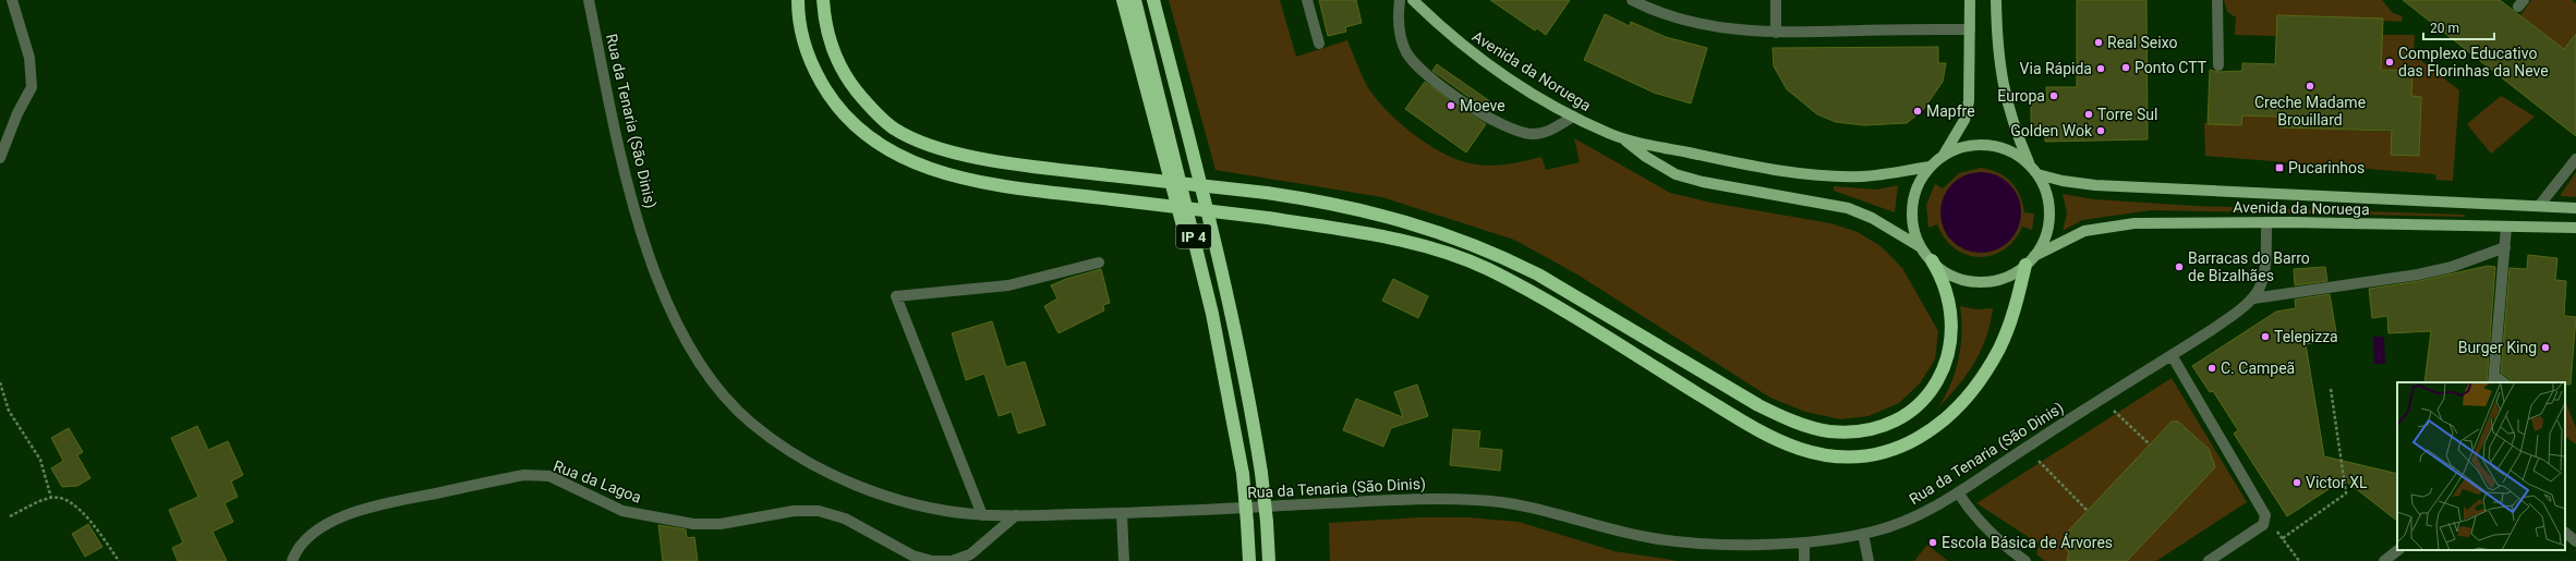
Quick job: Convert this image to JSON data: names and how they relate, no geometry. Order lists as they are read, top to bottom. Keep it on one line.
{"streets":{"highway":["IP 4"],"main road":["Avenida da Noruega"],"street":["Rua da Tenaria (São Dinis)","Rua da Lagoa"]},"crossings":[["Avenida da Noruega","Rua da Tenaria (São Dinis)"],["Rua da Tenaria (São Dinis)","Rua da Lagoa"]],"places":{"other":["Real Seixo","Complexo Educativo das Florinhas da Neve","Ponto CTT","Via Rápida","Creche Madame Brouillard","Europa","Moeve","Mapfre","Torre Sul","Golden Wok","Barracas do Barro de Bizalhães","Telepizza","Burger King","C. Campeã","Victor XL","Escola Básica de Árvores"],"transit":["Pucarinhos"]},"scale_bar":"20 m"}
